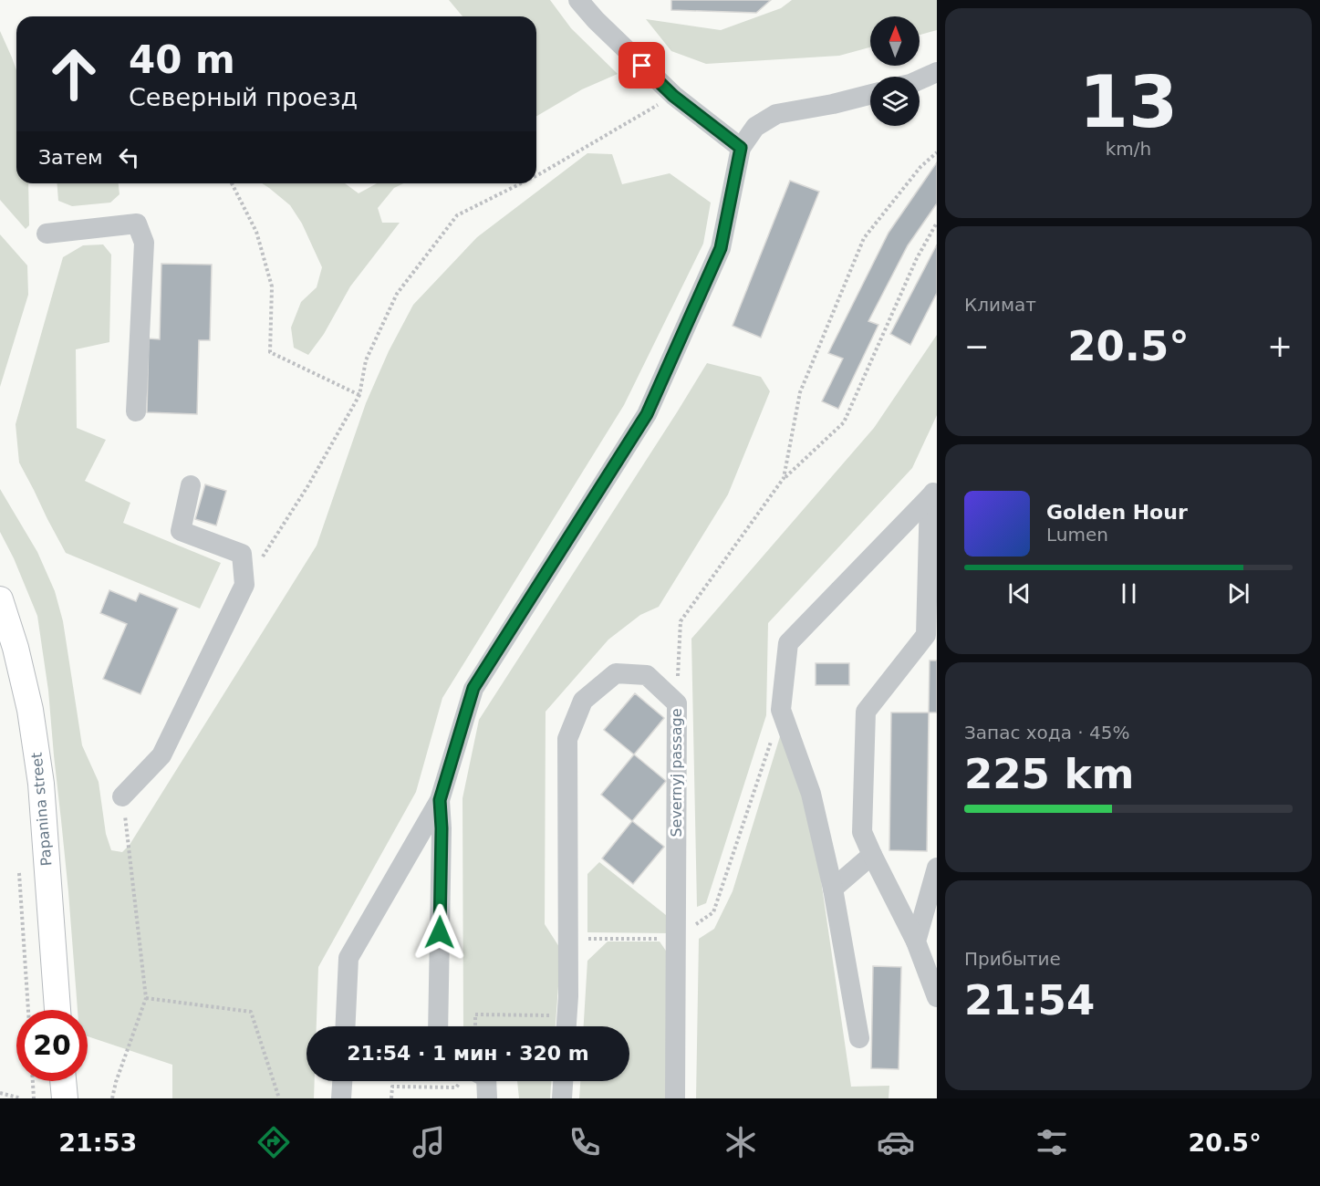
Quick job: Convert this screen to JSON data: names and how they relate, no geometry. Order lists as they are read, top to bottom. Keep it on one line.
{"streets":{"main road":["Papanina street"],"street":["Severnyj passage"]},"north":"top","page":{"tile":[["13","km/h"],"Климат",["Запас хода · 45%","225 km"],["Прибытие","21:54"]],"turn":["40 m","Северный проезд"],"then":"Затем","heat":["−","20.5°","+"],"song":["Golden Hour","Lumen"],"limit":"20","trip":"21:54 · 1 мин · 320 m","tabs":["21:53","20.5°"]}}
